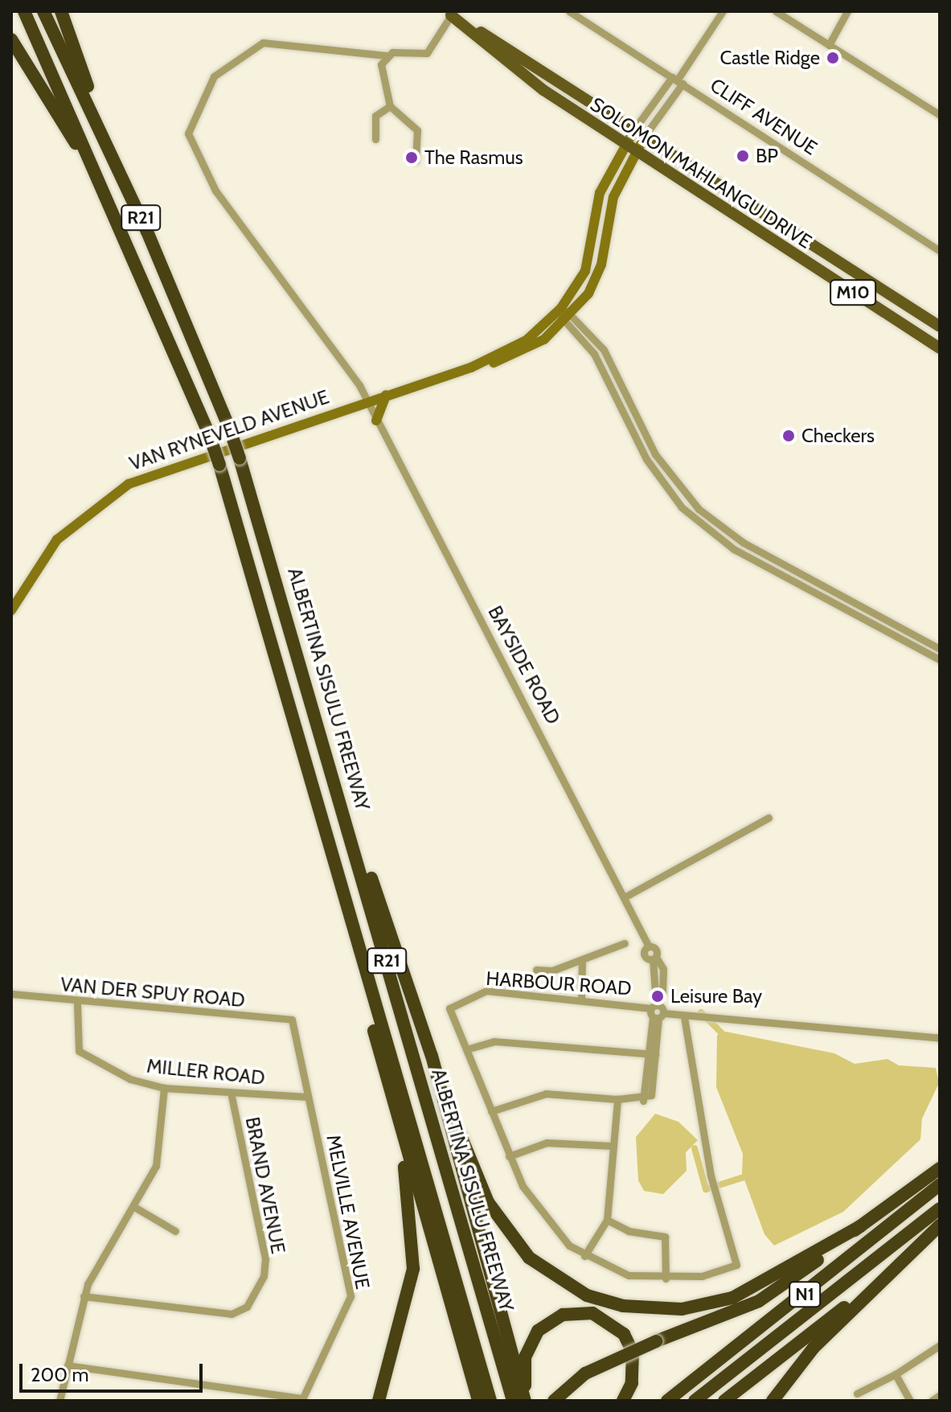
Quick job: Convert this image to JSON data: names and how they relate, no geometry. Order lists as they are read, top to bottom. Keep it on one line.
{"streets":{"highway":["R21","ALBERTINA SISULU FREEWAY","N1"],"main road":["SOLOMON MAHLANGU DRIVE","M10","VAN RYNEVELD AVENUE"],"street":["CLIFF AVENUE","BAYSIDE ROAD","HARBOUR ROAD","VAN DER SPUY ROAD","MILLER ROAD","BRAND AVENUE","MELVILLE AVENUE"]},"crossings":[["SOLOMON MAHLANGU DRIVE","VAN RYNEVELD AVENUE"],["SOLOMON MAHLANGU DRIVE","BAYSIDE ROAD"],["VAN RYNEVELD AVENUE","BAYSIDE ROAD"],["BAYSIDE ROAD","HARBOUR ROAD"],["VAN DER SPUY ROAD","MILLER ROAD"],["VAN DER SPUY ROAD","MELVILLE AVENUE"],["MILLER ROAD","BRAND AVENUE"],["MILLER ROAD","MELVILLE AVENUE"]],"places":["Castle Ridge","BP","The Rasmus","Checkers","Leisure Bay"],"scale_bar":"200 m"}
